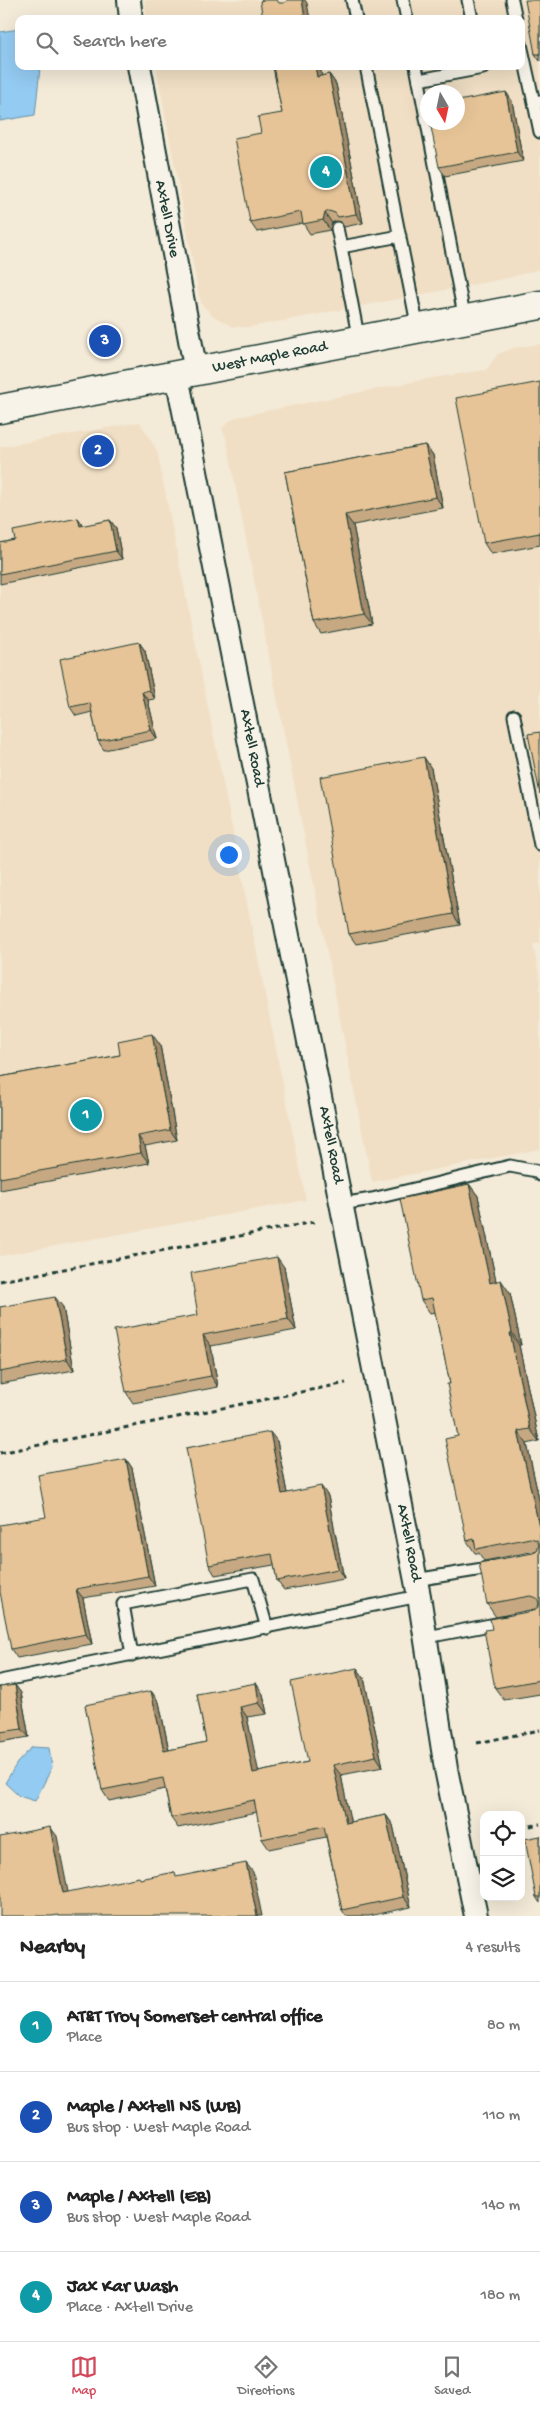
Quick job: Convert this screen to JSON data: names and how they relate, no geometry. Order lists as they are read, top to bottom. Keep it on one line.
{"streets":{"main road":["West Maple Road"],"street":["Axtell Drive","Axtell Road"]},"crossings":[["Axtell Drive","West Maple Road"],["Axtell Drive","Axtell Road"],["West Maple Road","Axtell Road"]],"north":"bottom","page":{"search":"Search here","pins":["4","3","2","1"],"heading":["Nearby","4 results"],"list":[{"mark":"1","name":"AT&T Troy Somerset central office","note":"Place","value":"80 m"},{"mark":"2","name":"Maple / Axtell NS (WB)","note":"Bus stop · West Maple Road","value":"110 m"},{"mark":"3","name":"Maple / Axtell (EB)","note":"Bus stop · West Maple Road","value":"140 m"},{"mark":"4","name":"Jax Kar Wash","note":"Place · Axtell Drive","value":"180 m"}],"nav":["Map","Directions","Saved"]}}
